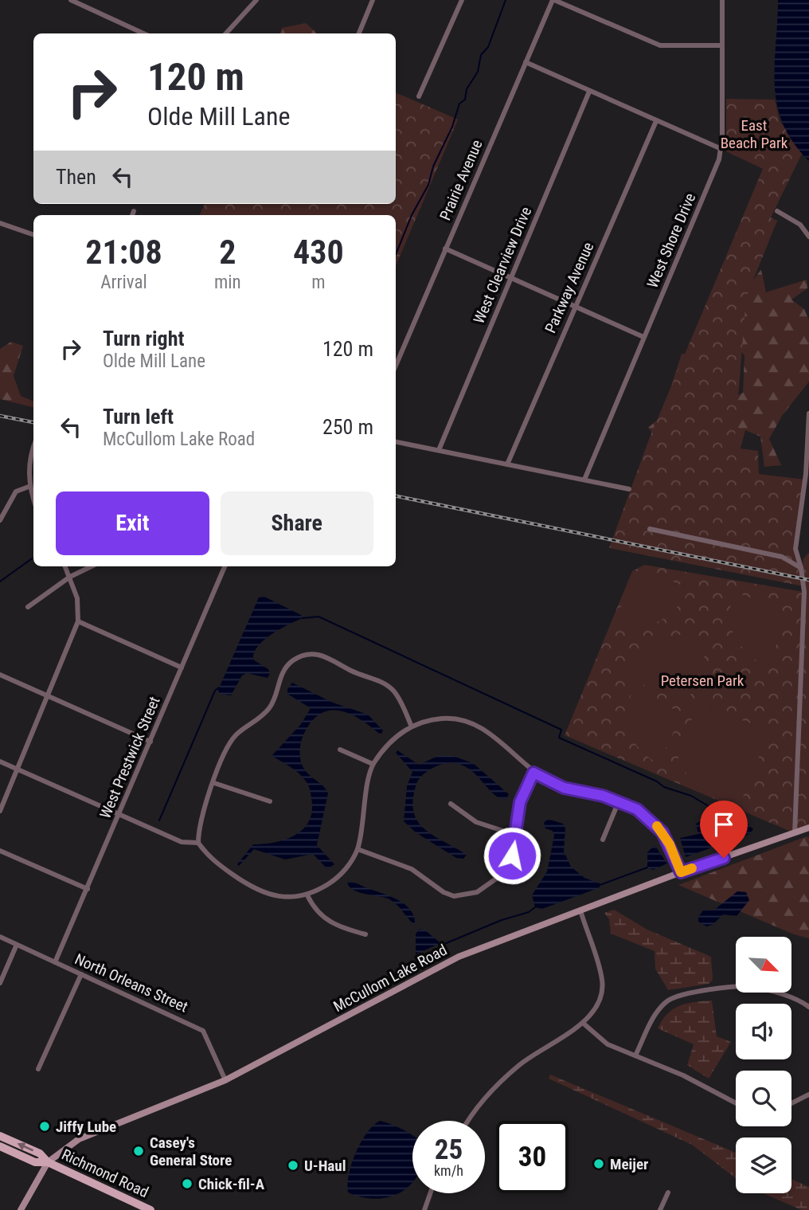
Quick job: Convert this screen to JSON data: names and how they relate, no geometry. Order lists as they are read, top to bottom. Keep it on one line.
{"streets":{"main road":["Richmond Road"],"street":["Prairie Avenue","West Shore Drive","West Clearview Drive","Parkway Avenue","West Prestwick Street","McCullom Lake Road","North Orleans Street"]},"crossings":[["West Prestwick Street","North Orleans Street"],["McCullom Lake Road","North Orleans Street"],["McCullom Lake Road","Richmond Road"]],"parks":["East Beach Park","Petersen Park"],"places":["Jiffy Lube","Casey's General Store","Meijer","U-Haul","Chick-fil-A"],"north":"bottom right","page":{"turn":["120 m","Olde Mill Lane"],"then":"Then","eta":["21:08","Arrival","2","min","430","m"],"list":[{"name":"Turn right","note":"Olde Mill Lane","value":"120 m"},{"name":"Turn left","note":"McCullom Lake Road","value":"250 m"}],"buttons":["Exit","Share"],"speed":"25 km/h","limit":"30"}}
